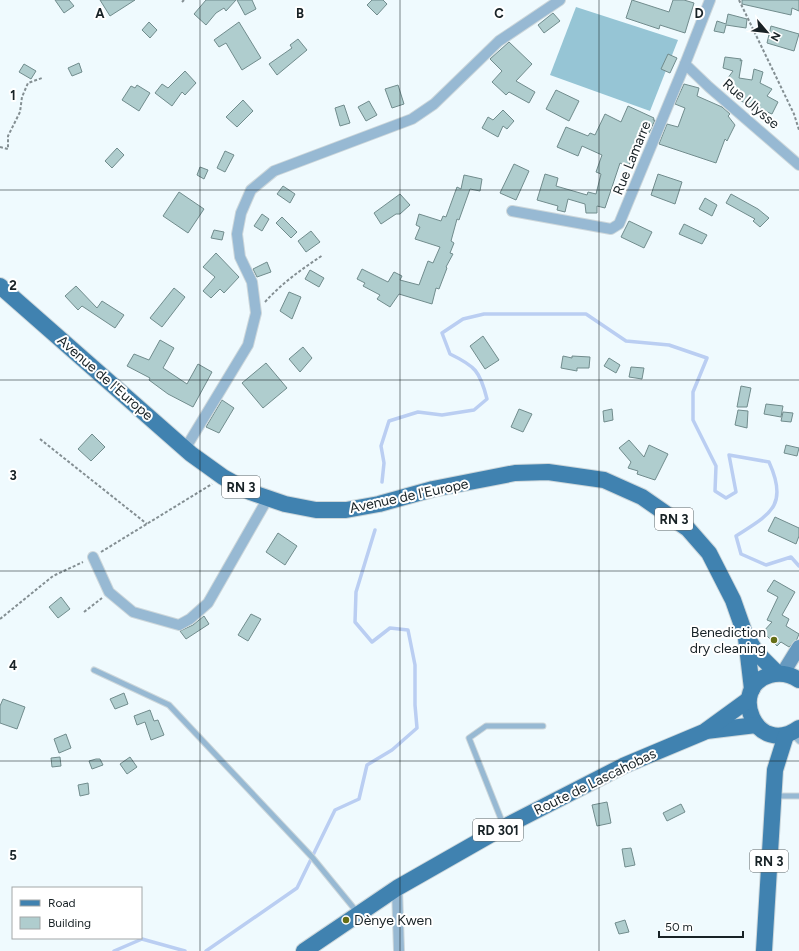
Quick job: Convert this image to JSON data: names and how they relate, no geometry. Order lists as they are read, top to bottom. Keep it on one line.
{"streets":{"main road":["Avenue de l'Europe","RN 3","Route de Lascahobas","RD 301"],"street":["Rue Ulysse","Rue Lamarre"]},"crossings":[["Rue Ulysse","Rue Lamarre"],["Avenue de l'Europe","RN 3"],["Avenue de l'Europe","Route de Lascahobas"],["RN 3","Route de Lascahobas"]],"places":["Benediction dry cleaning","Dènye Kwen"],"legend":["Road","Building"],"scale_bar":"50 m","north":"bottom right","grid":{"columns":["A","B","C","D"],"rows":["1","2","3","4","5"]}}
